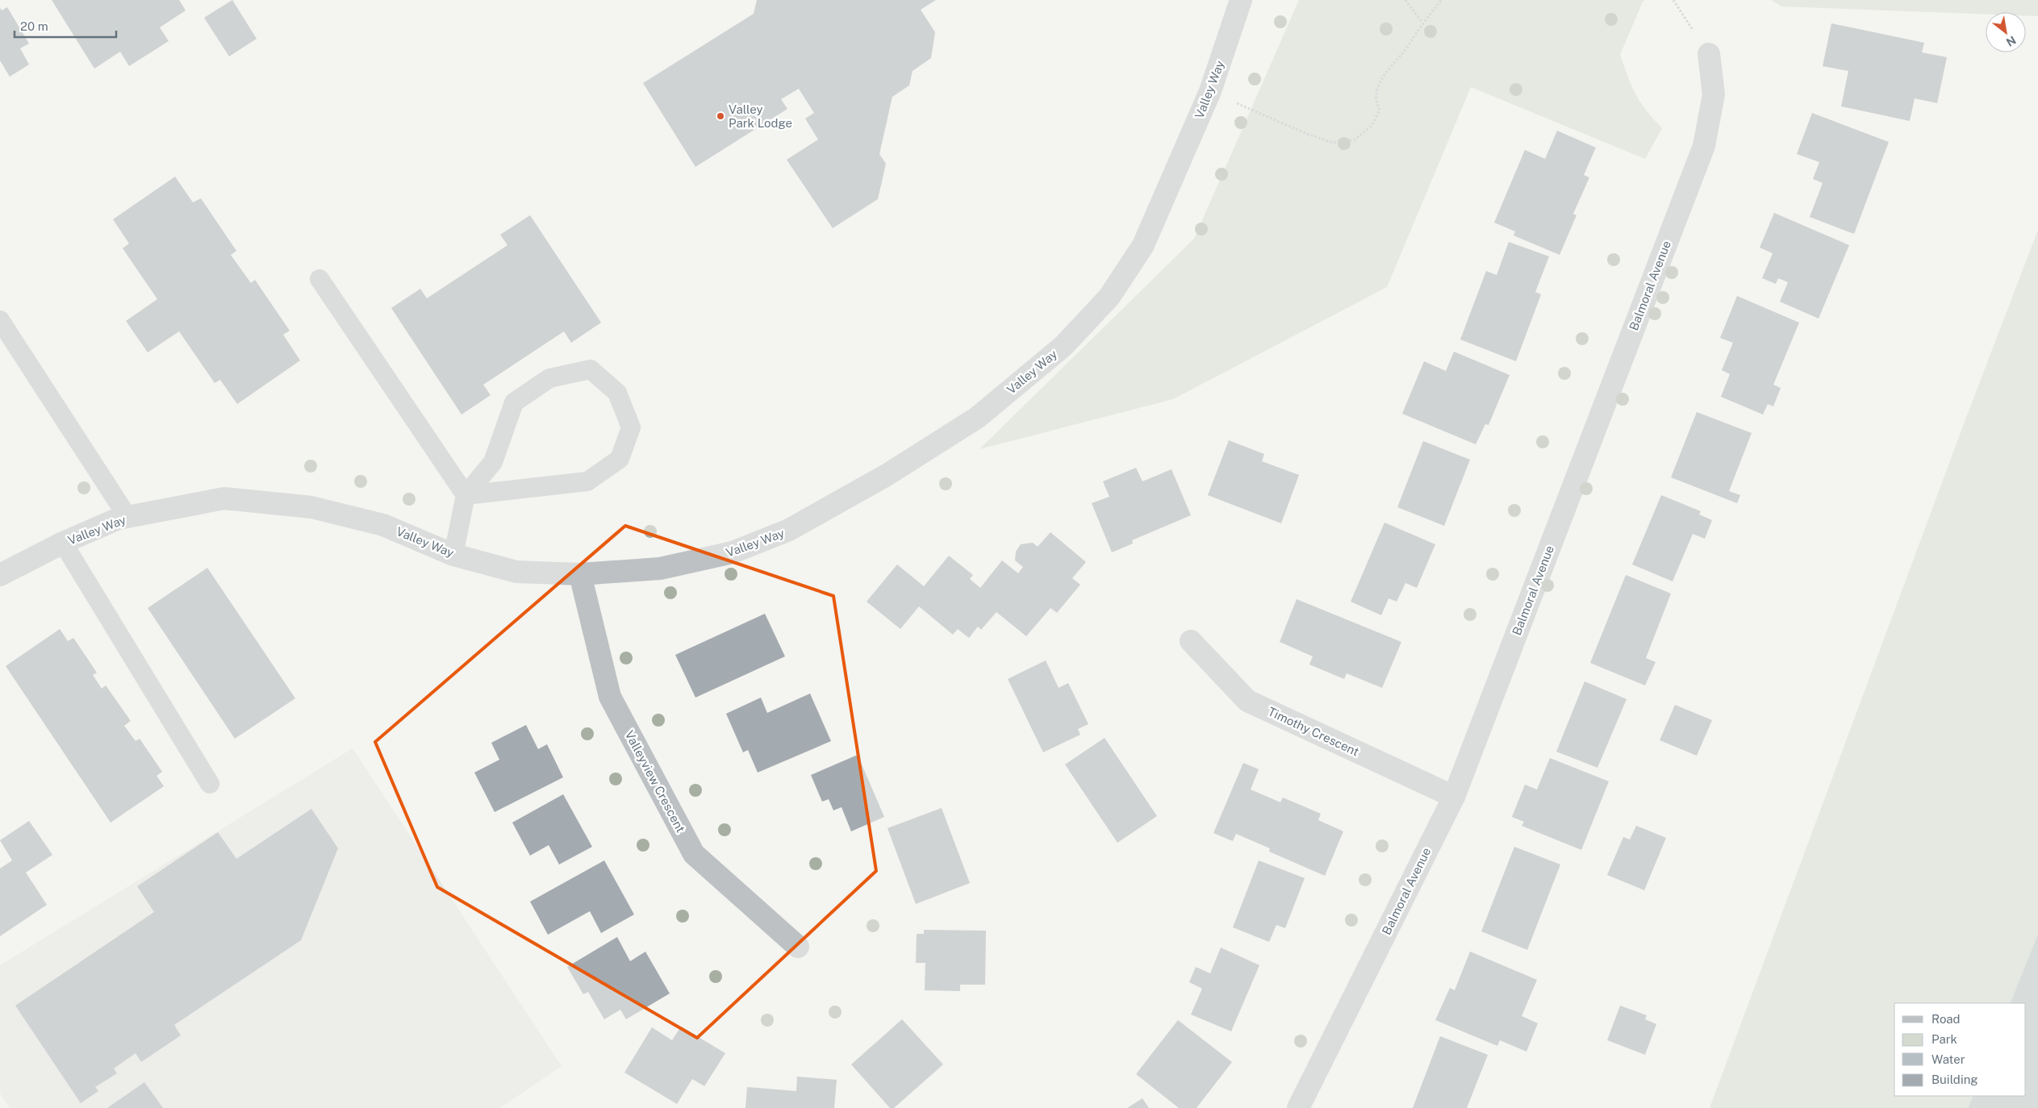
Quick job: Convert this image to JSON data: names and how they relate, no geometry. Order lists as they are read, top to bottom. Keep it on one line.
{"streets":{"street":["Valley Way","Balmoral Avenue","Timothy Crescent","Valleyview Crescent"]},"crossings":[["Valley Way","Valleyview Crescent"],["Balmoral Avenue","Timothy Crescent"]],"places":["Valley Park Lodge"],"legend":["Road","Park","Water","Building"],"scale_bar":"20 m","north":"bottom right"}
